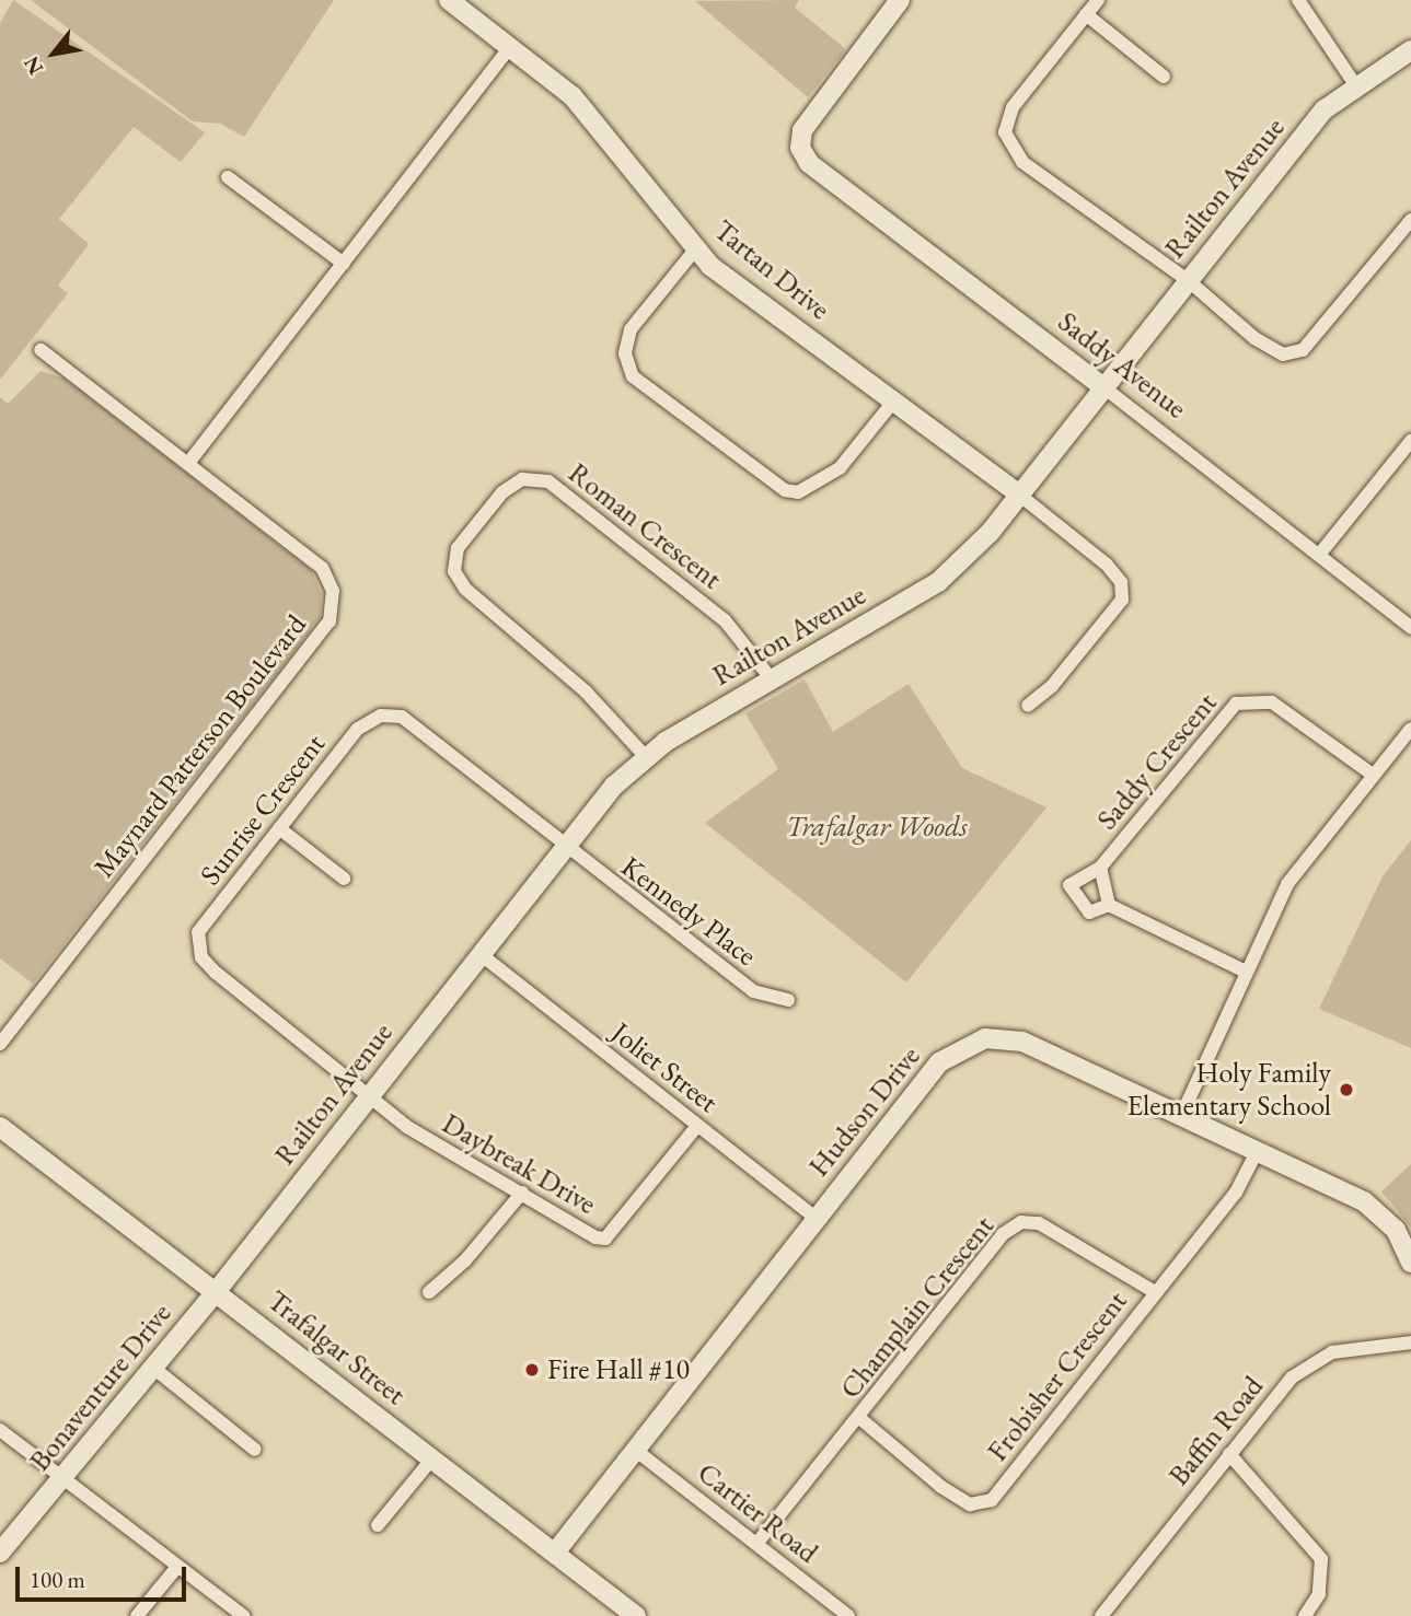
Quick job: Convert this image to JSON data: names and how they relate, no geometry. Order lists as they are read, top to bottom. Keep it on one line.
{"streets":{"street":["Railton Avenue","Tartan Drive","Saddy Avenue","Roman Crescent","Maynard Patterson Boulevard","Saddy Crescent","Sunrise Crescent","Kennedy Place","Joliet Street","Hudson Drive","Daybreak Drive","Champlain Crescent","Trafalgar Street","Frobisher Crescent","Bonaventure Drive","Baffin Road","Cartier Road"]},"crossings":[["Railton Avenue","Tartan Drive"],["Railton Avenue","Saddy Avenue"],["Railton Avenue","Roman Crescent"],["Railton Avenue","Sunrise Crescent"],["Railton Avenue","Kennedy Place"],["Railton Avenue","Joliet Street"],["Railton Avenue","Daybreak Drive"],["Railton Avenue","Trafalgar Street"],["Railton Avenue","Bonaventure Drive"],["Sunrise Crescent","Kennedy Place"],["Sunrise Crescent","Daybreak Drive"],["Joliet Street","Hudson Drive"],["Joliet Street","Daybreak Drive"],["Hudson Drive","Trafalgar Street"],["Hudson Drive","Frobisher Crescent"],["Hudson Drive","Cartier Road"],["Champlain Crescent","Frobisher Crescent"],["Champlain Crescent","Cartier Road"],["Trafalgar Street","Bonaventure Drive"]],"parks":["Trafalgar Woods"],"places":["Holy Family Elementary School","Fire Hall #10"],"scale_bar":"100 m","north":"bottom left"}
